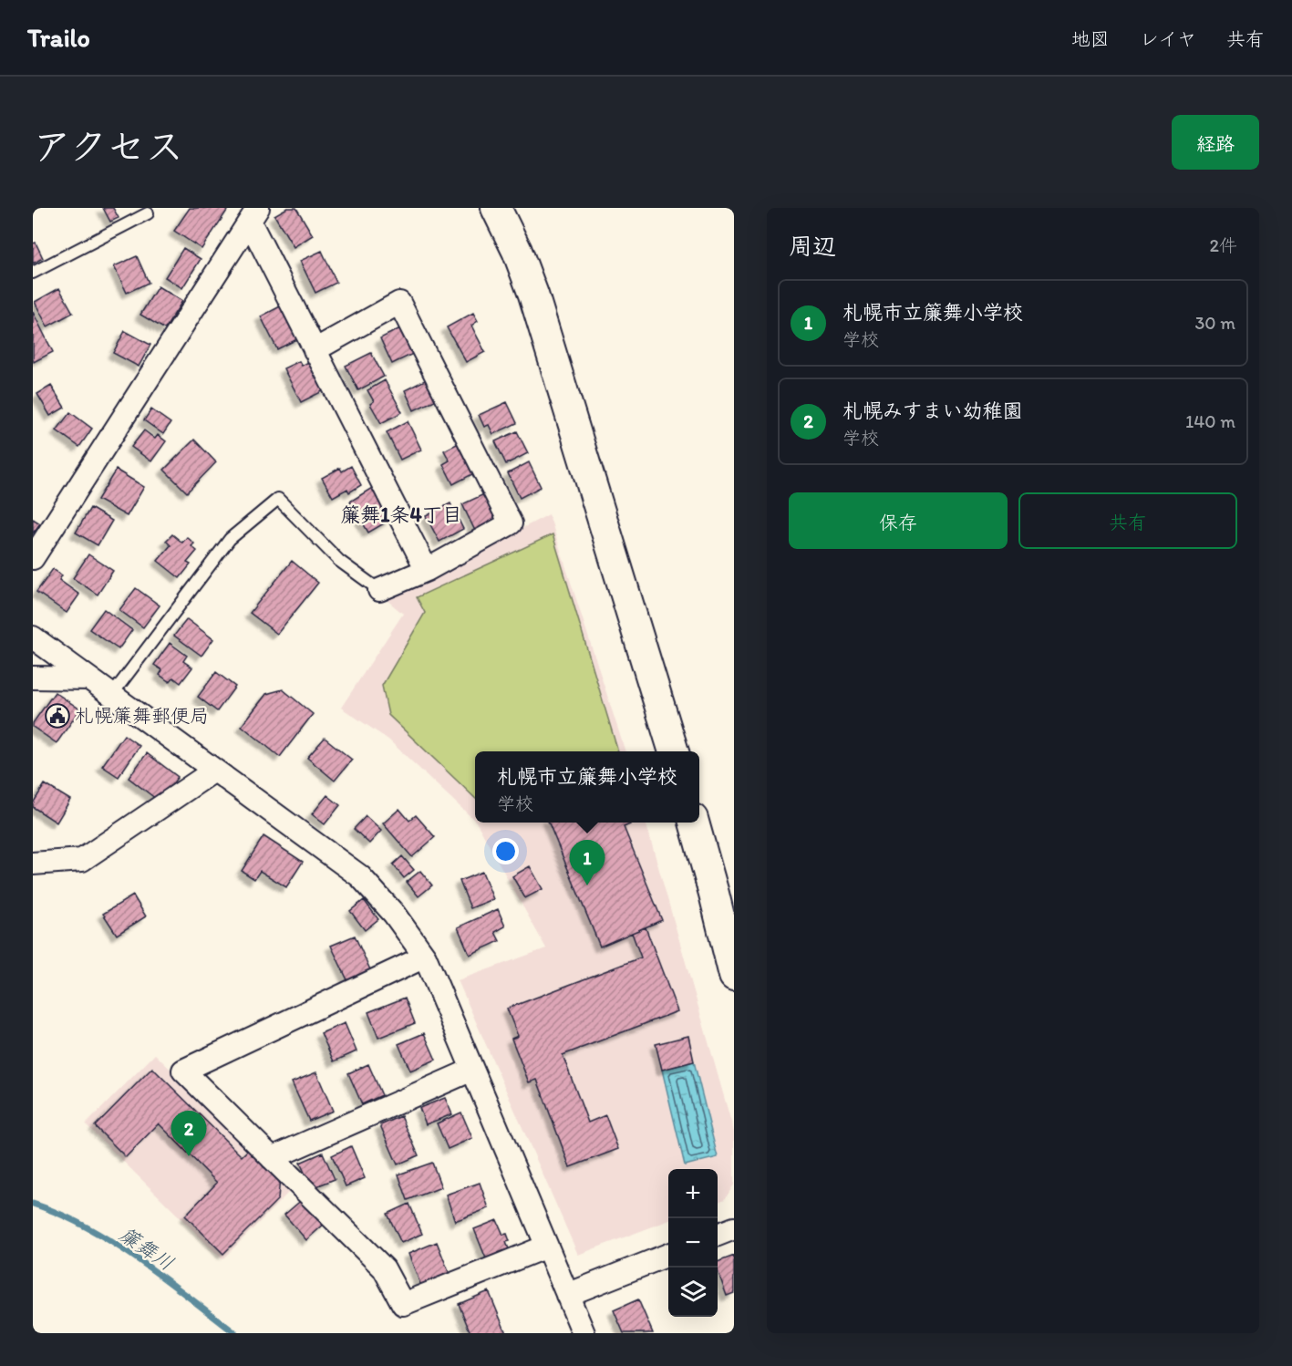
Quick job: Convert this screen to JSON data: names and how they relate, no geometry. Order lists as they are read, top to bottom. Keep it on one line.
{"districts":["簾舞1条4丁目"],"water":["簾舞川"],"places":{"public building":["札幌簾舞郵便局"]},"page":{"header":"Trailo","nav":["地図","レイヤ","共有"],"title":"アクセス","buttons":["経路",["保存","共有"]],"heading":["周辺","2件"],"list":[{"mark":"1","name":"札幌市立簾舞小学校","note":"学校","value":"30 m"},{"mark":"2","name":"札幌みすまい幼稚園","note":"学校","value":"140 m"}],"popup":["札幌市立簾舞小学校","学校"],"pins":["1","2"],"map_buttons":["+","−"]}}
